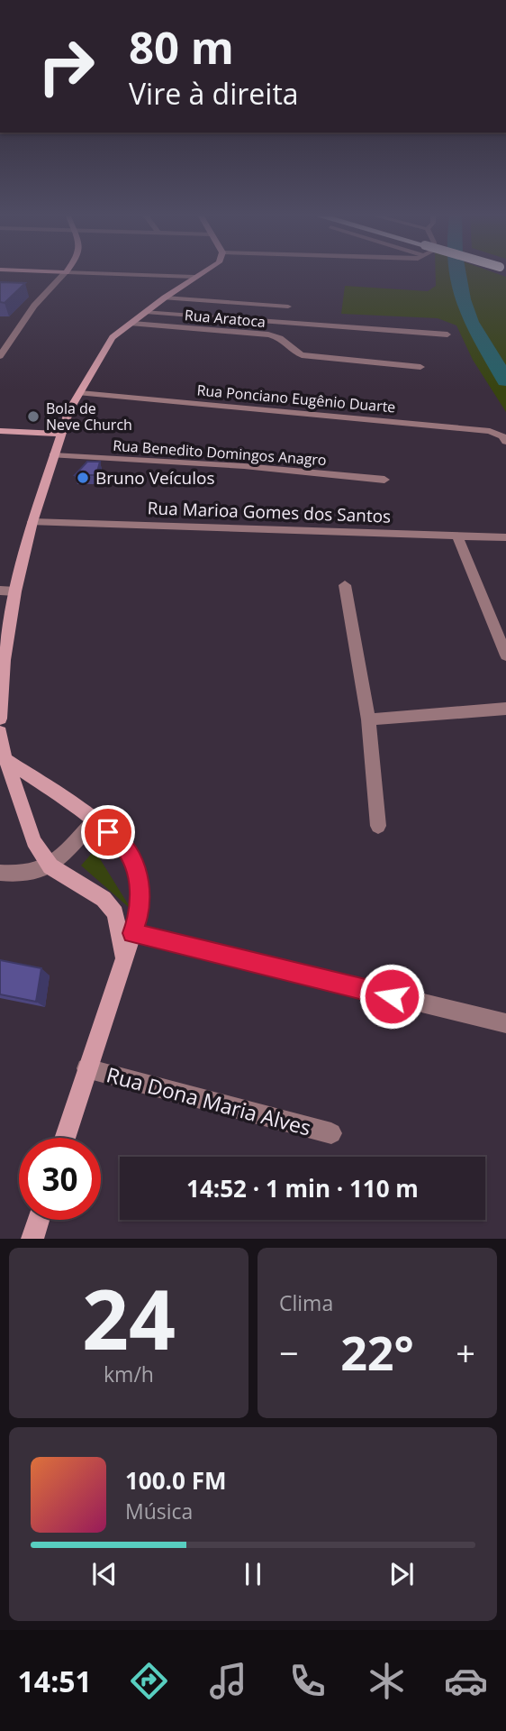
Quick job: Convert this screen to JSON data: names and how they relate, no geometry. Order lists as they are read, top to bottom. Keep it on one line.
{"streets":{"street":["Rua Aratoca","Rua Ponciano Eugênio Duarte","Rua Benedito Domingos Anagro","Rua Marioa Gomes dos Santos","Rua Dona Maria Alves"]},"places":["Bola de Neve Church","Bruno Veículos"],"page":{"turn":["80 m","Vire à direita"],"limit":"30","trip":"14:52 · 1 min · 110 m","tile":[["24","km/h"],"Clima"],"heat":["−","22°","+"],"song":["100.0 FM","Música"],"tabs":"14:51"}}
